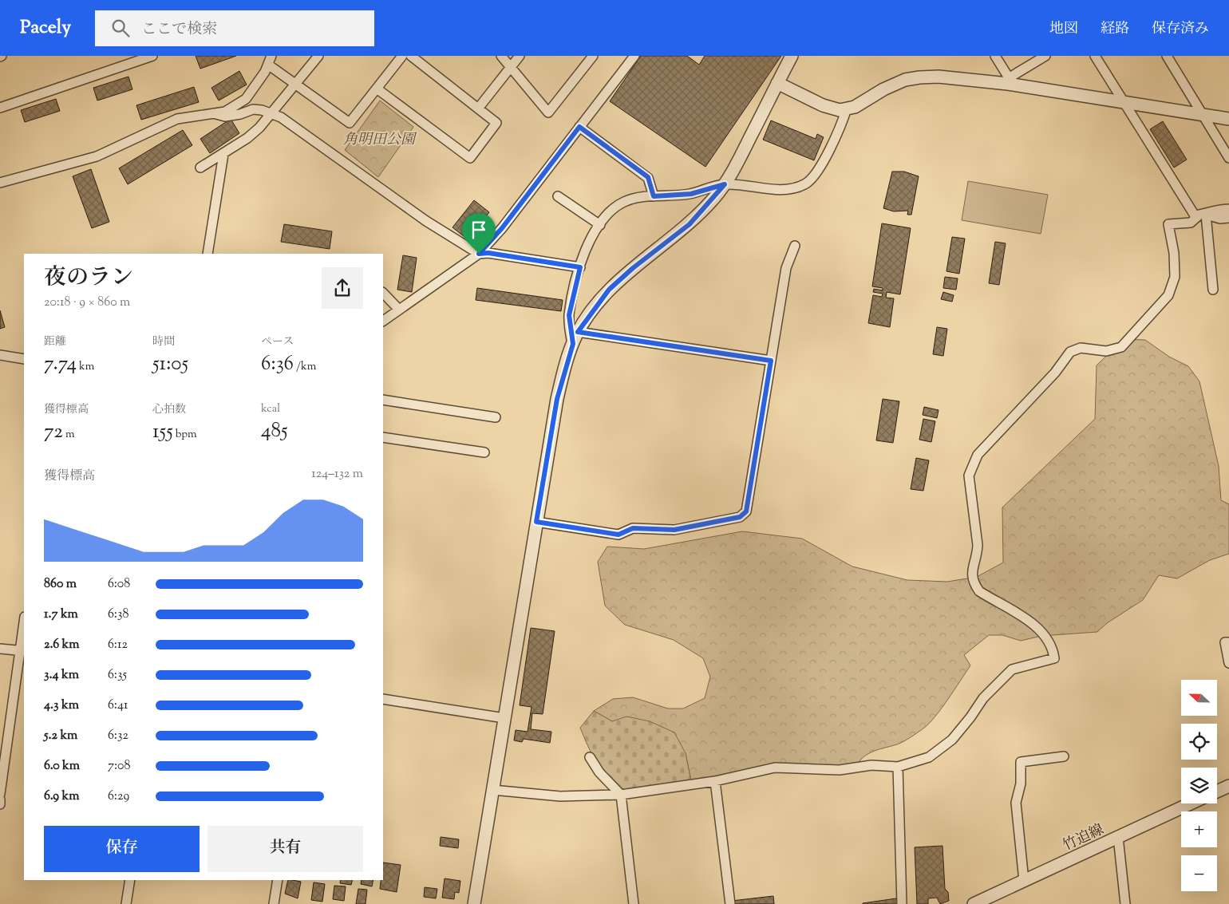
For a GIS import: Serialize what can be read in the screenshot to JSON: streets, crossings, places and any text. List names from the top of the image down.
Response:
{
  "streets": {
    "street": ["竹迫線"]
  },
  "parks": ["角明田公園"],
  "north": "left",
  "page": {
    "header": "Pacely",
    "search": "ここで検索",
    "nav": ["地図", "経路", "保存済み"],
    "heading": ["夜のラン", "20:18 · 9 × 860 m"],
    "stats": [
      ["距離", "7.74 km"],
      ["時間", "51:05"],
      ["ペース", "6:36 /km"],
      ["獲得標高", "72 m"],
      ["心拍数", "155 bpm"],
      ["kcal", "485"]
    ],
    "chart": ["獲得標高", "124–132 m"],
    "list": [
      {
        "name": "860 m",
        "note": "6:08"
      },
      {
        "name": "1.7 km",
        "note": "6:38"
      },
      {
        "name": "2.6 km",
        "note": "6:12"
      },
      {
        "name": "3.4 km",
        "note": "6:35"
      },
      {
        "name": "4.3 km",
        "note": "6:41"
      },
      {
        "name": "5.2 km",
        "note": "6:32"
      },
      {
        "name": "6.0 km",
        "note": "7:08"
      },
      {
        "name": "6.9 km",
        "note": "6:29"
      }
    ],
    "map_buttons": ["+", "−"],
    "buttons": ["保存", "共有"]
  }
}
